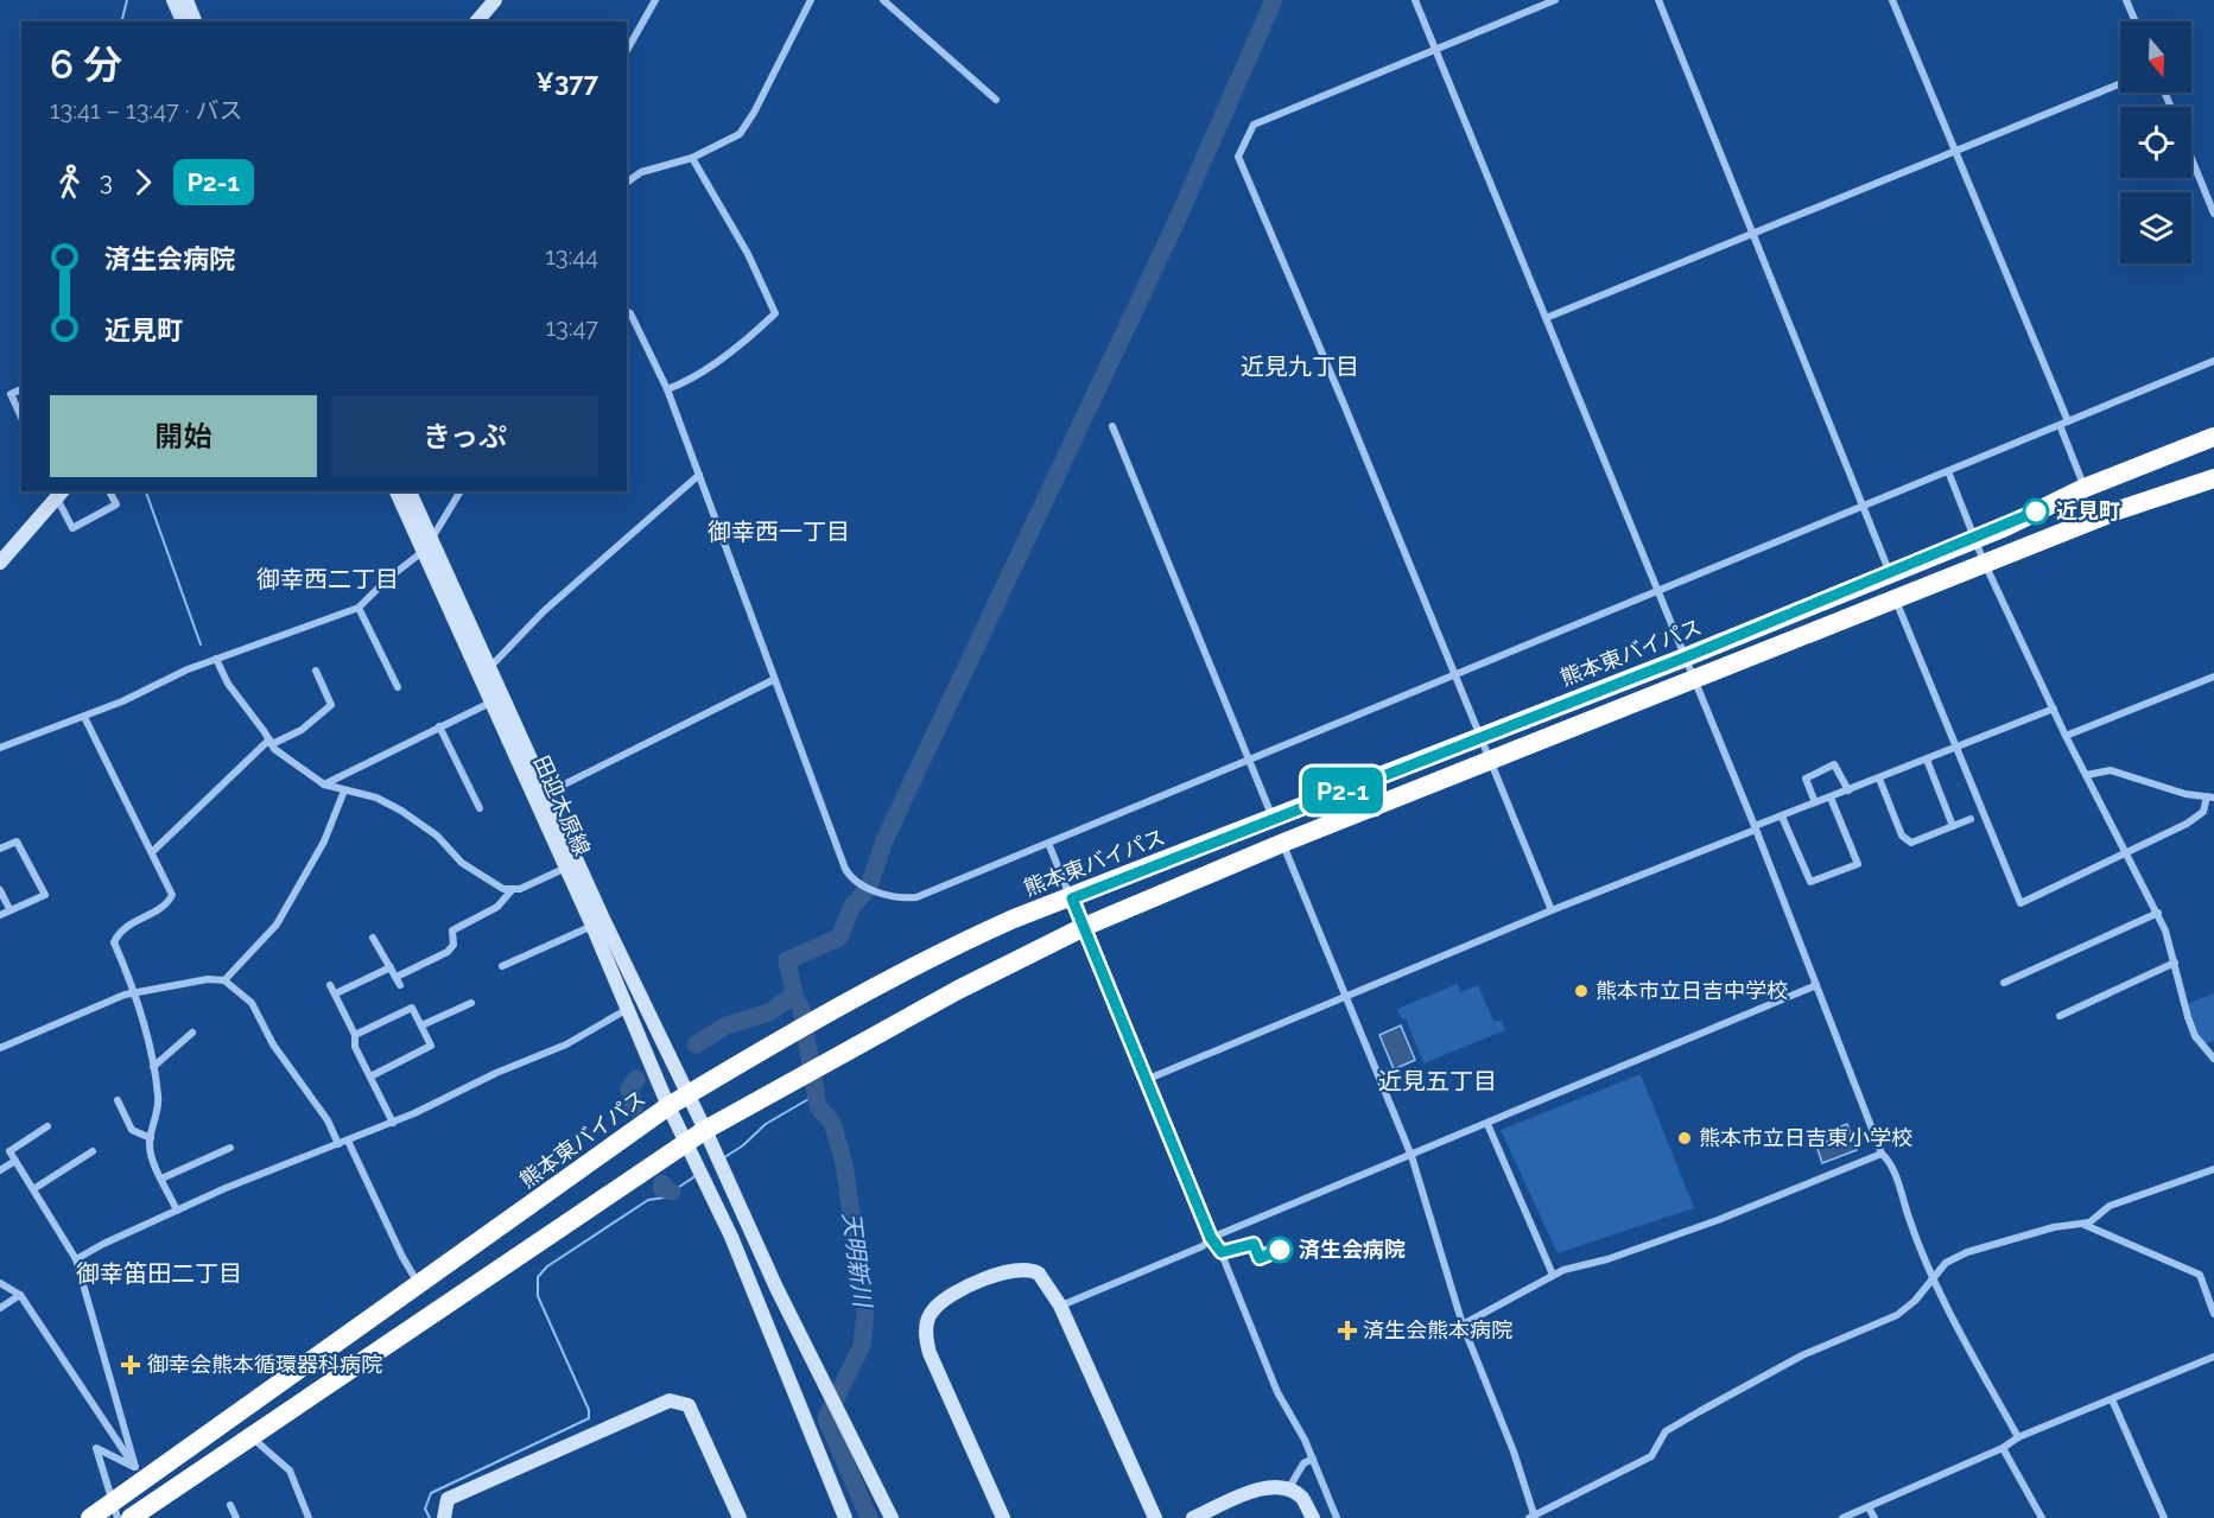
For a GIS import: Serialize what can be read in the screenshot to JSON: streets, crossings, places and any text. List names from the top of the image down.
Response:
{
  "streets": {
    "highway": ["熊本東バイパス"],
    "street": ["田迎木原線"]
  },
  "crossings": [
    ["熊本東バイパス", "田迎木原線"]
  ],
  "districts": [
    "近見九丁目",
    "御幸西一丁目",
    "御幸西二丁目",
    "近見五丁目",
    "御幸笛田二丁目"
  ],
  "water": ["天明新川"],
  "places": {
    "other": [
      "近見町",
      "熊本市立日吉中学校",
      "熊本市立日吉東小学校",
      "済生会病院"
    ],
    "health": ["済生会熊本病院", "御幸会熊本循環器科病院"]
  },
  "lines": ["bus line P2-1"],
  "north": "bottom",
  "page": {
    "on_map": "P2-1",
    "heading": ["6 分", "13:41 – 13:47 · バス", "¥377"],
    "legs": ["3", "P2-1"],
    "list": [
      {
        "name": "済生会病院",
        "value": "13:44"
      },
      {
        "name": "近見町",
        "value": "13:47"
      }
    ],
    "buttons": ["開始", "きっぷ"]
  }
}
